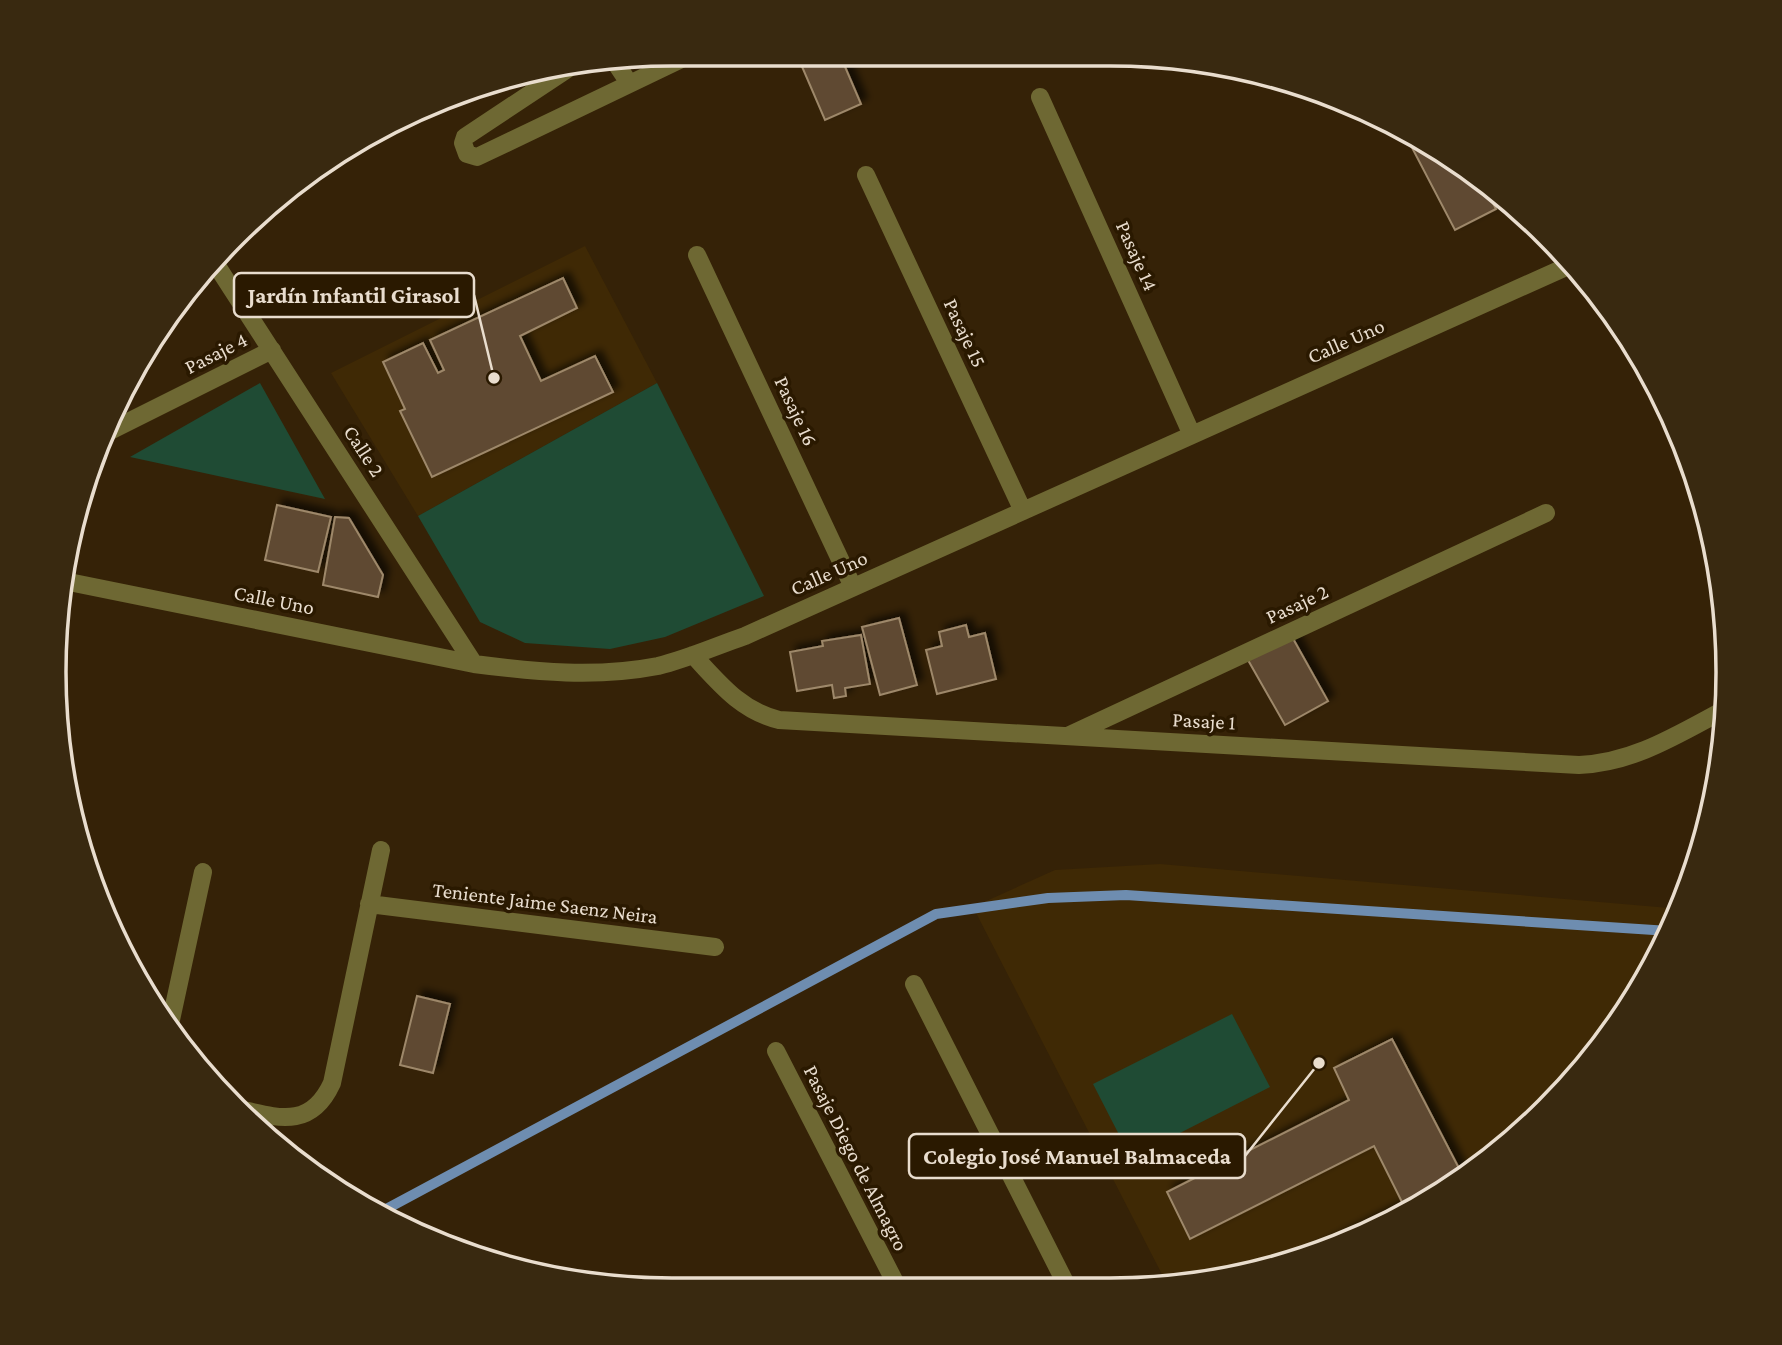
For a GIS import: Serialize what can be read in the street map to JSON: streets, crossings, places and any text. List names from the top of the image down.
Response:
{
  "streets": {
    "street": [
      "Pasaje 14",
      "Pasaje 15",
      "Calle Uno",
      "Pasaje 4",
      "Pasaje 16",
      "Calle 2",
      "Pasaje 2",
      "Pasaje 1",
      "Teniente Jaime Saenz Neira",
      "Pasaje Diego de Almagro"
    ]
  },
  "crossings": [
    ["Pasaje 14", "Calle Uno"],
    ["Pasaje 15", "Calle Uno"],
    ["Calle Uno", "Pasaje 16"],
    ["Calle Uno", "Calle 2"],
    ["Calle Uno", "Pasaje 1"],
    ["Pasaje 4", "Calle 2"],
    ["Pasaje 2", "Pasaje 1"]
  ],
  "places": ["Jardín Infantil Girasol", "Colegio José Manuel Balmaceda"]
}
